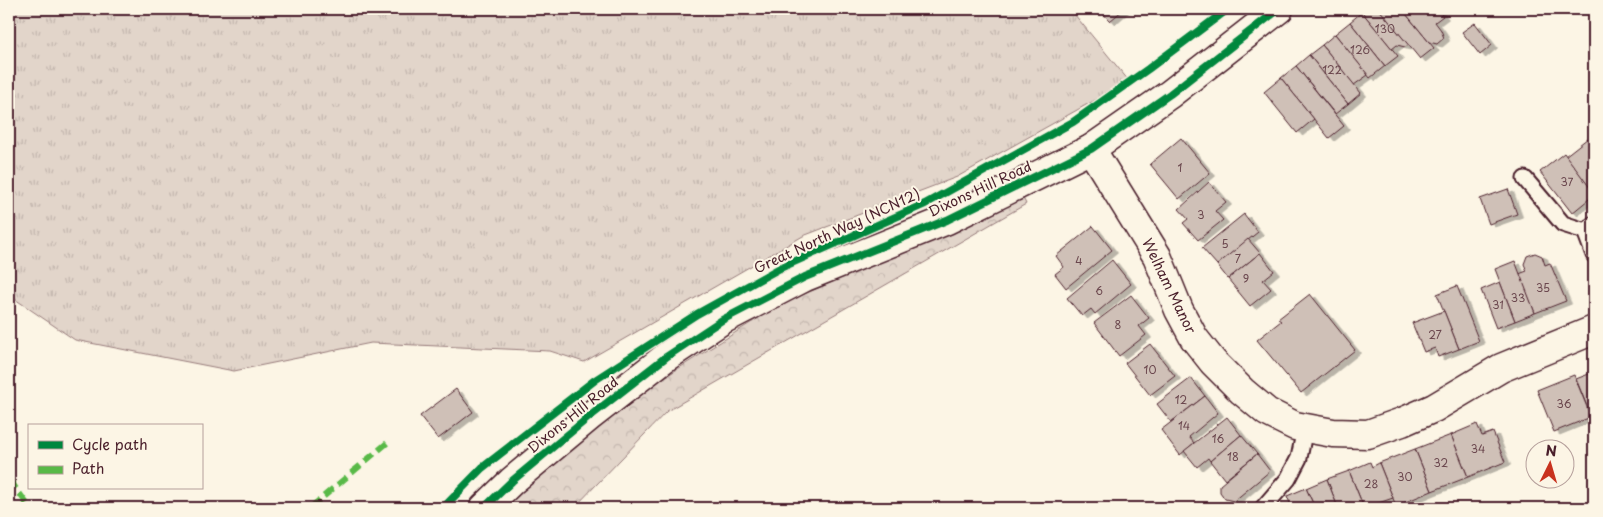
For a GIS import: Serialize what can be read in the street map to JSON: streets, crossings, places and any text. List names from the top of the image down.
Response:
{
  "streets": {
    "street": ["Dixons Hill Road", "Welham Manor"],
    "cycle path": ["Great North Way (NCN12)"]
  },
  "crossings": [
    ["Dixons Hill Road", "Welham Manor"]
  ],
  "house_numbers": [
    "130",
    "126",
    "122",
    "1",
    "37",
    "3",
    "5",
    "7",
    "4",
    "9",
    "35",
    "6",
    "33",
    "31",
    "8",
    "27",
    "10",
    "12",
    "36",
    "14",
    "16",
    "34",
    "18",
    "32",
    "30",
    "28"
  ],
  "legend": ["Cycle path", "Path"],
  "north": "top"
}
